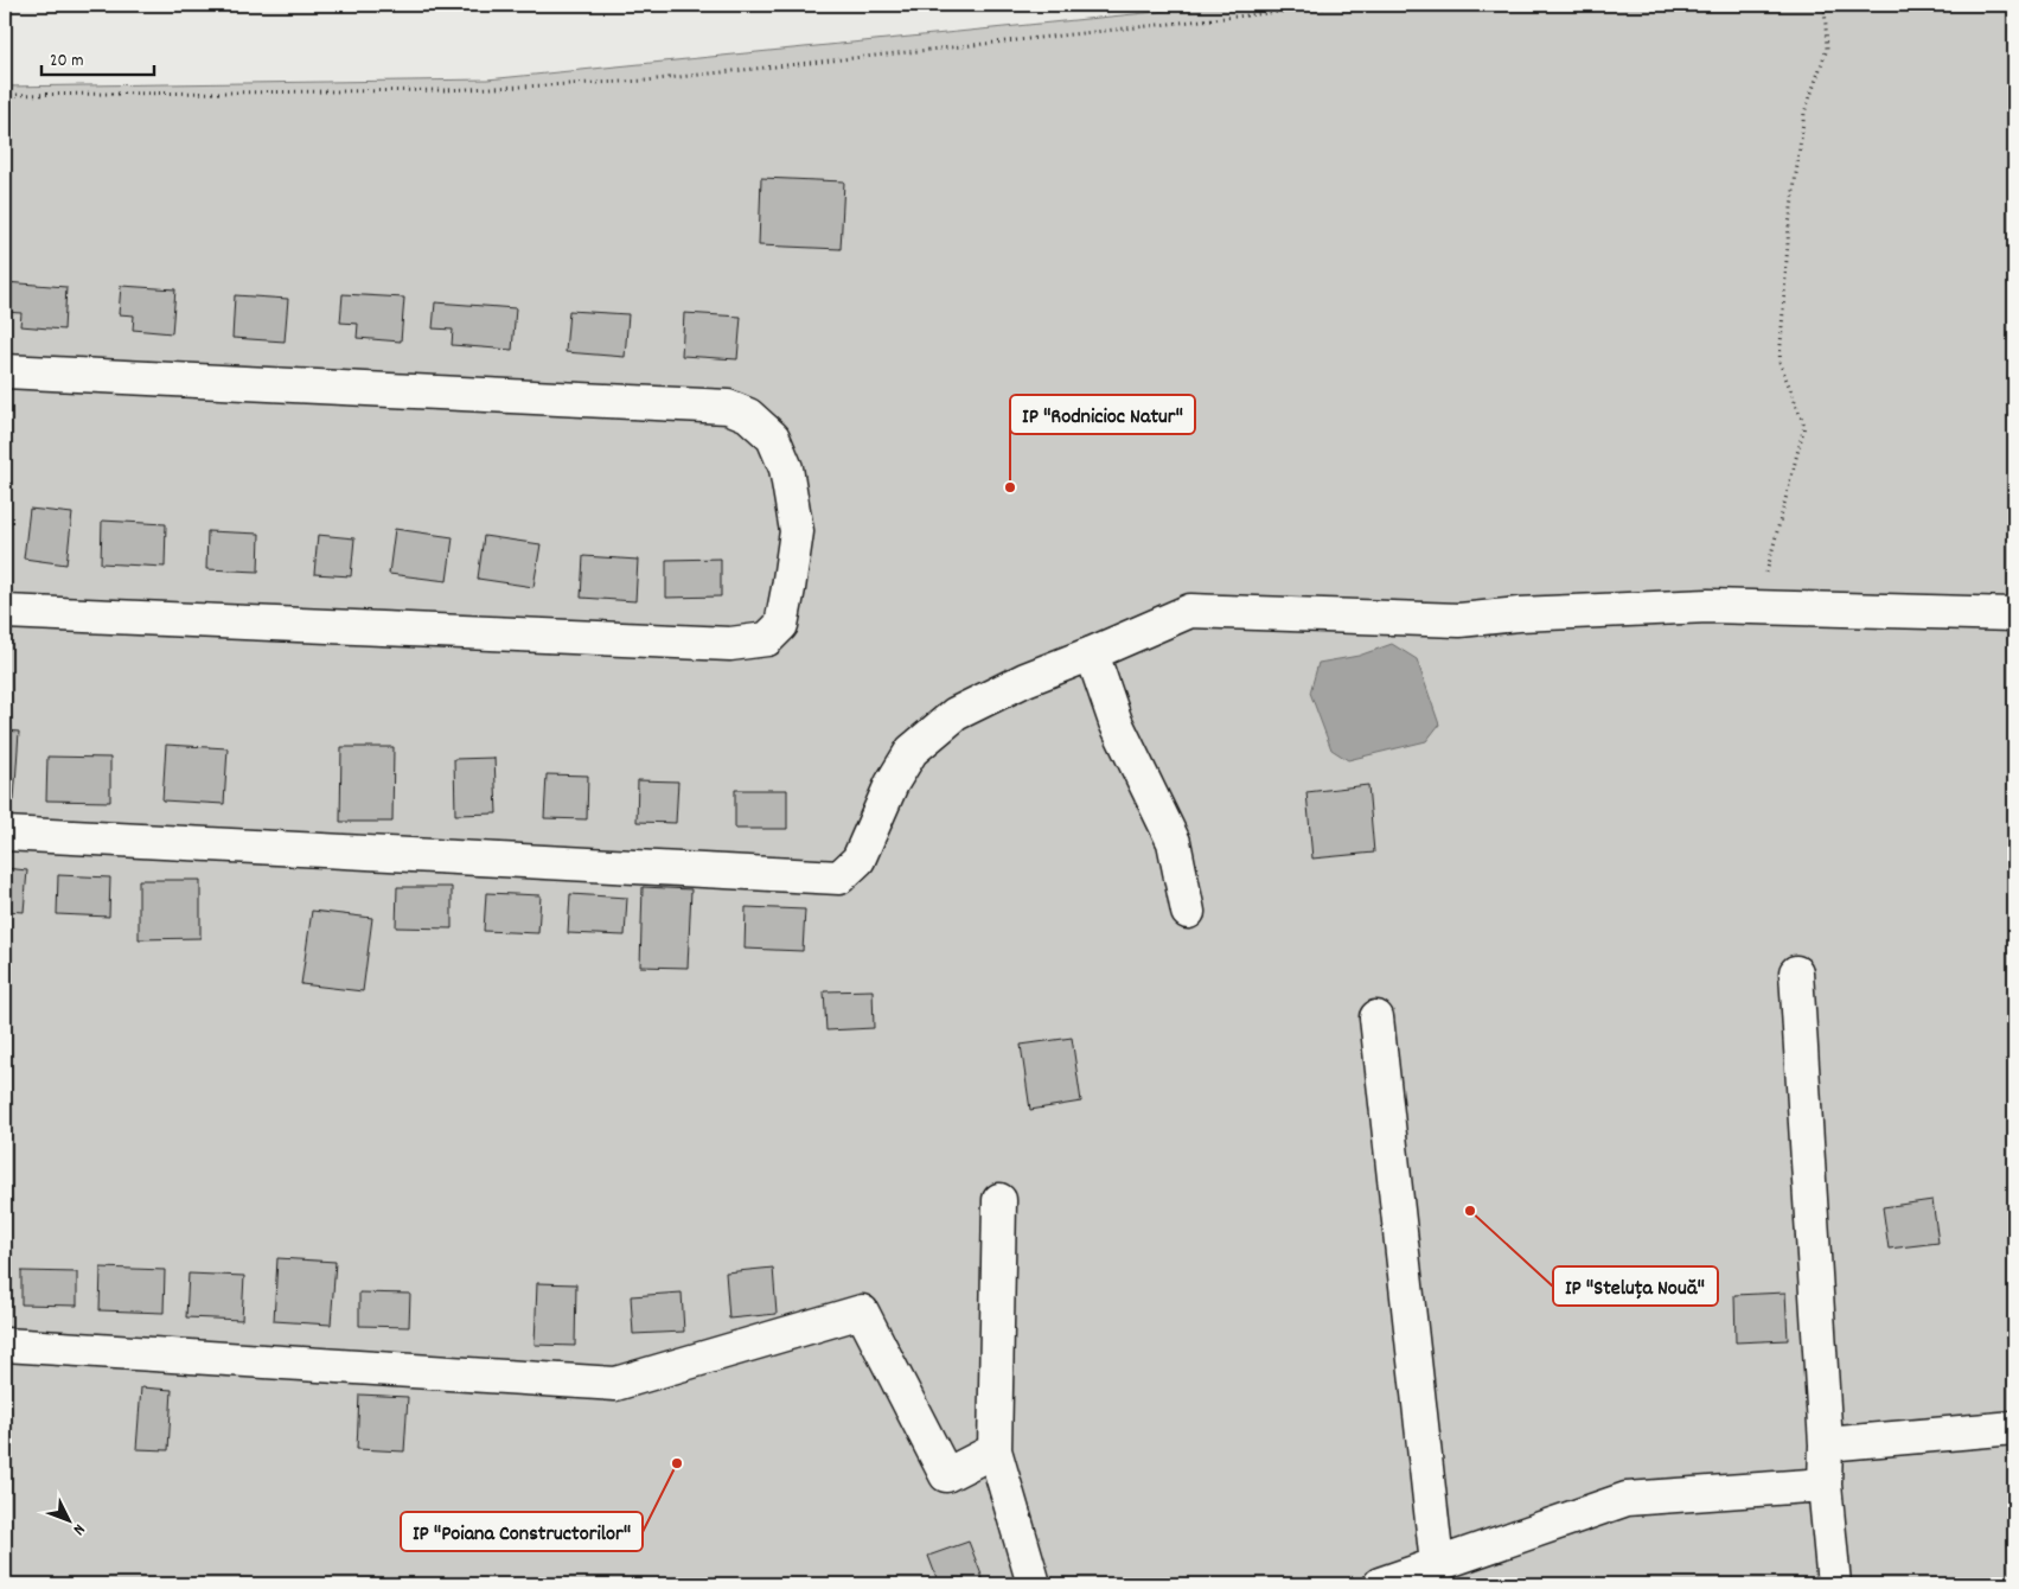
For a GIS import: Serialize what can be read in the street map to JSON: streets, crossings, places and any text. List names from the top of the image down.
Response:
{
  "places": ["IP \"Rodnicioc Natur\"", "IP \"Steluța Nouă\"", "IP \"Poiana Constructorilor\""],
  "scale_bar": "20 m",
  "north": "bottom right"
}
